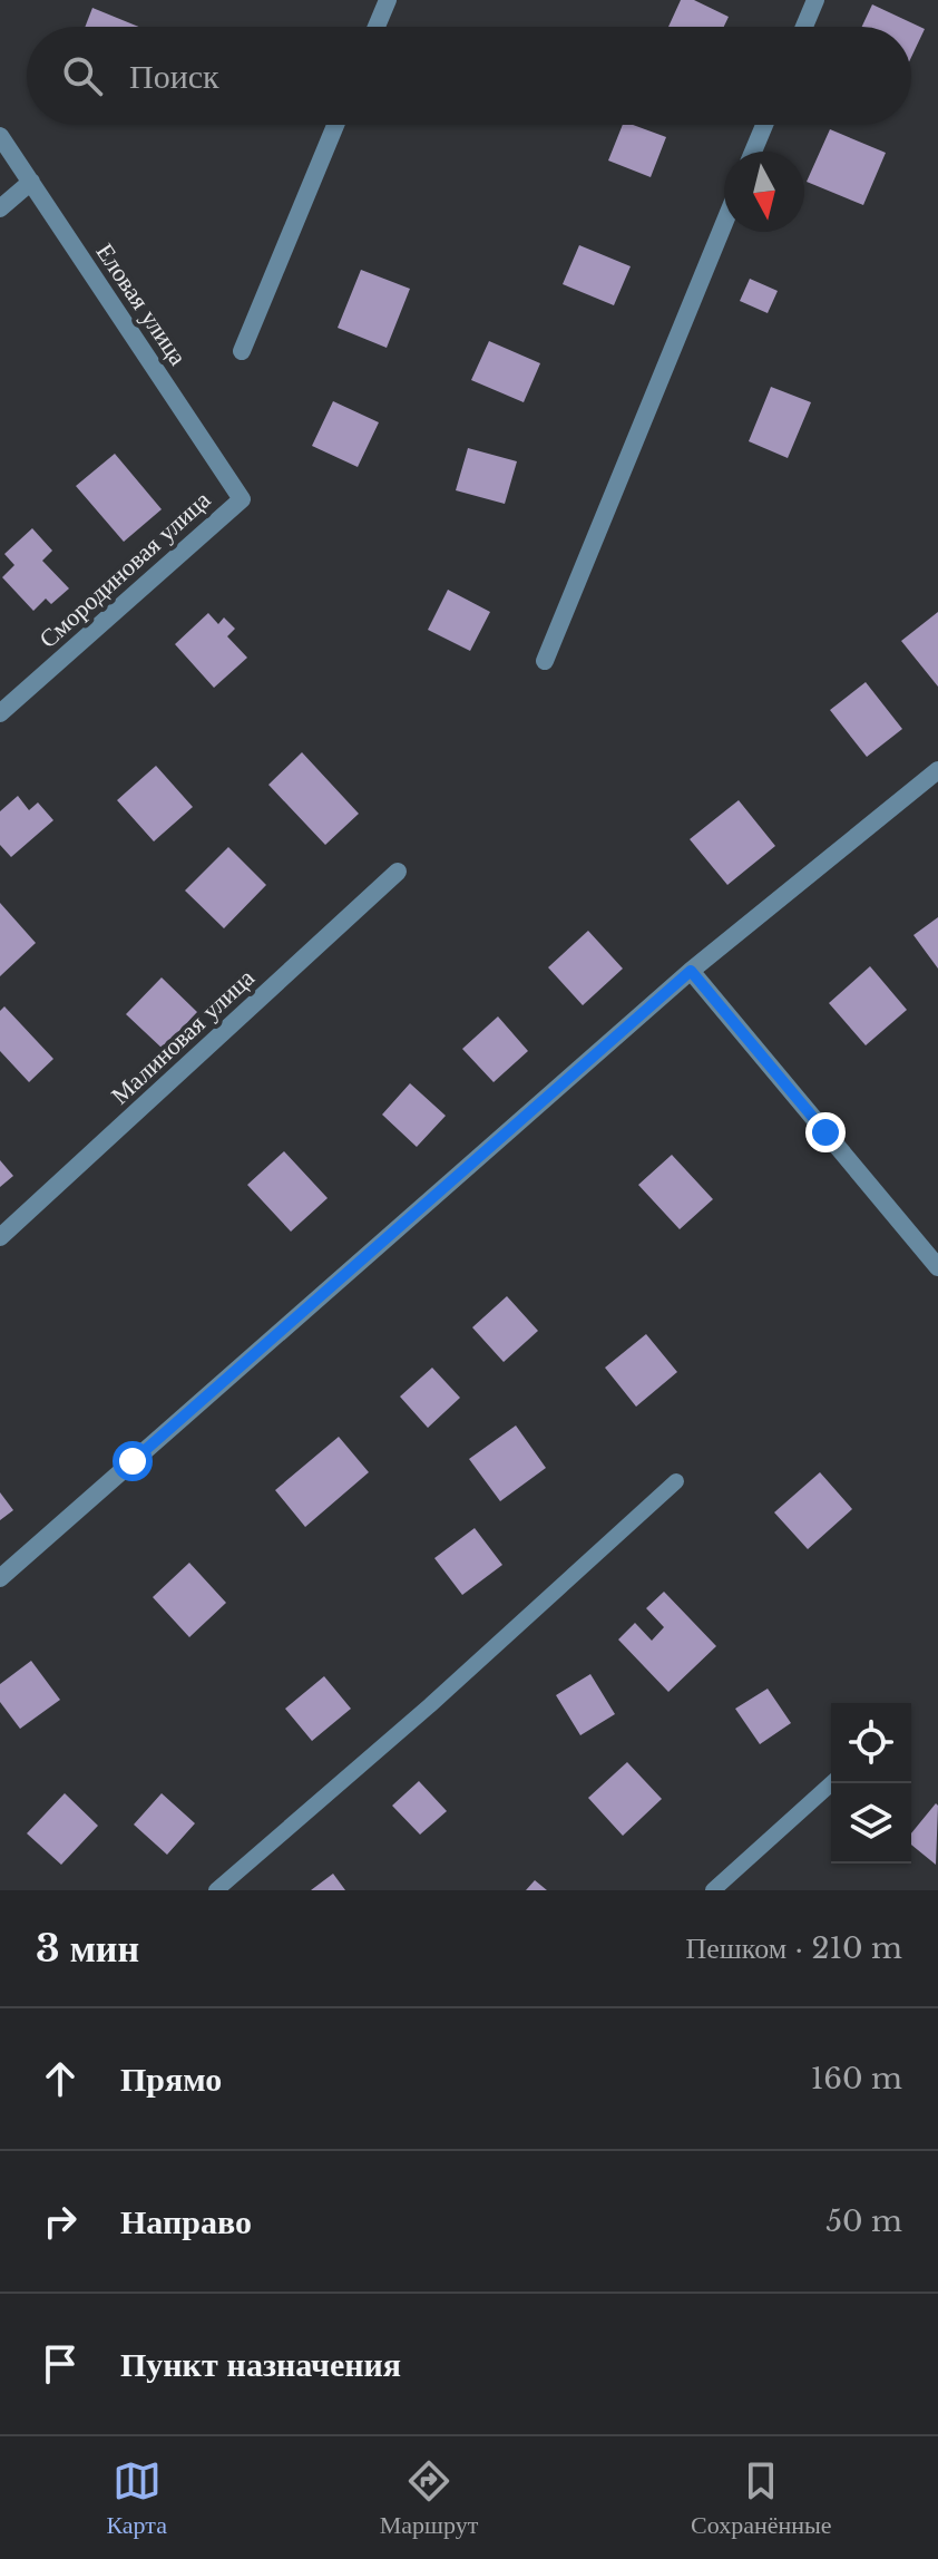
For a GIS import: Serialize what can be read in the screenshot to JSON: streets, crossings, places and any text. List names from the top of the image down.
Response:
{
  "streets": {
    "street": ["Еловая улица", "Смородиновая улица", "Малиновая улица"]
  },
  "crossings": [
    ["Еловая улица", "Смородиновая улица"]
  ],
  "north": "bottom",
  "page": {
    "search": "Поиск",
    "heading": ["3 мин", "Пешком · 210 m"],
    "list": [
      ["Прямо", "160 m"],
      ["Направо", "50 m"],
      "Пункт назначения"
    ],
    "nav": ["Карта", "Маршрут", "Сохранённые"]
  }
}
